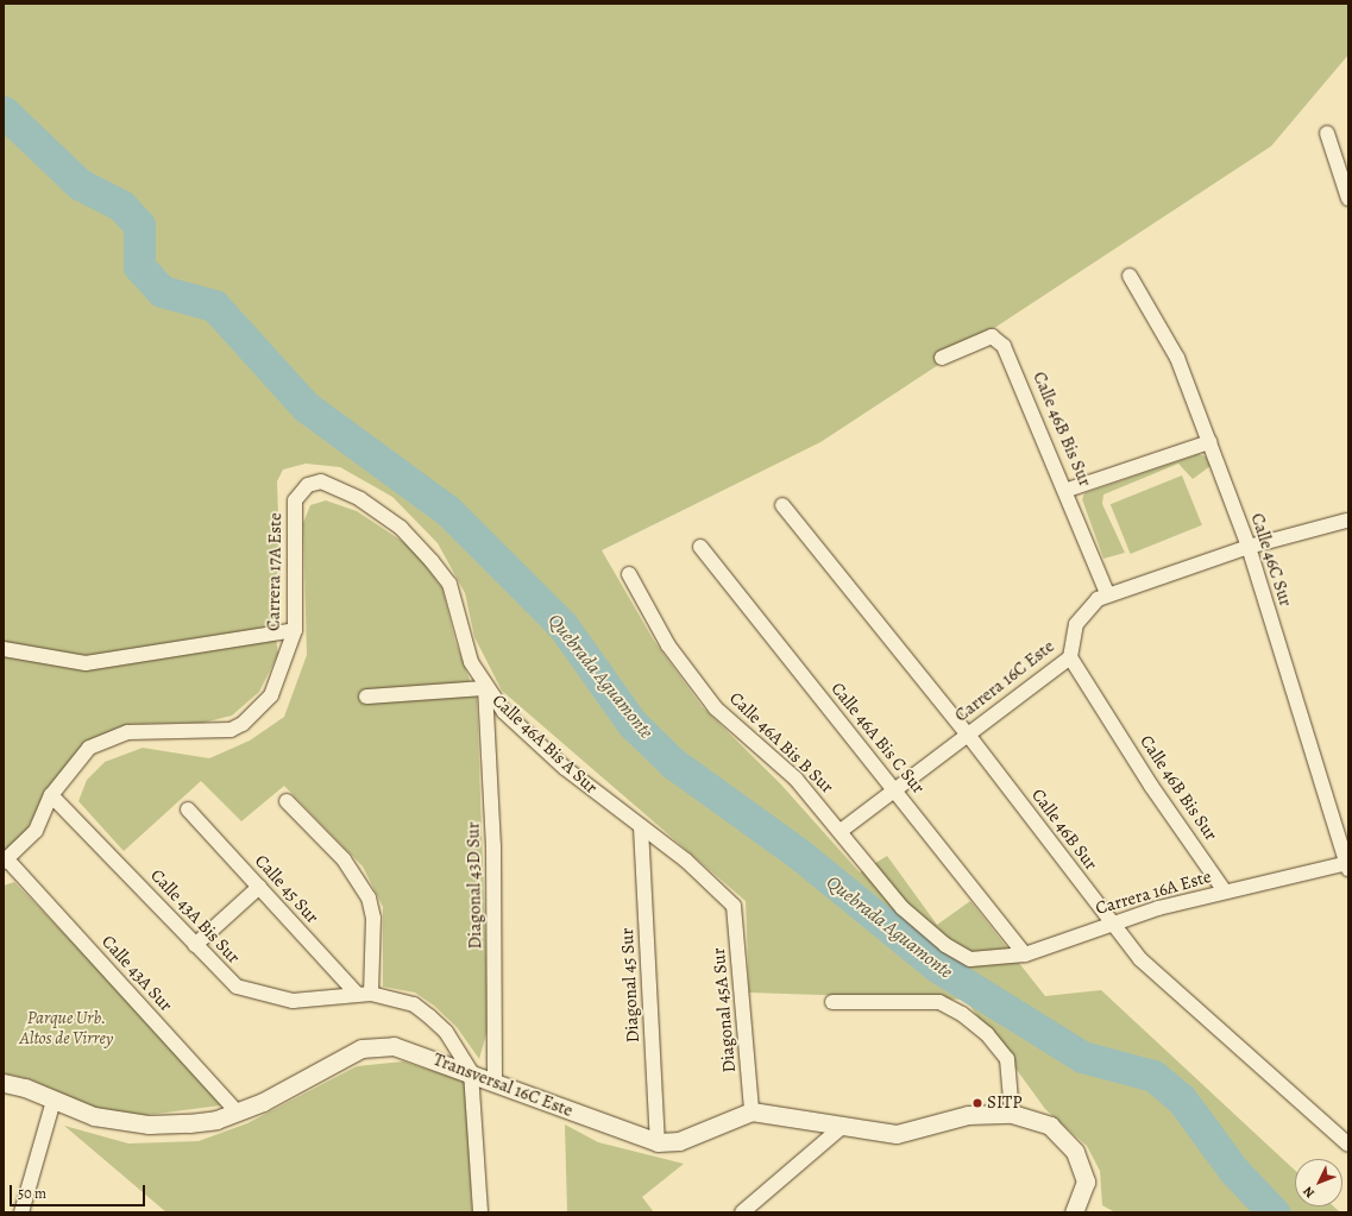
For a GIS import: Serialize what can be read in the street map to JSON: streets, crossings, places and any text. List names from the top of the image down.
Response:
{
  "streets": {
    "street": [
      "Calle 46B Bis Sur",
      "Calle 46C Sur",
      "Carrera 17A Este",
      "Carrera 16C Este",
      "Calle 46A Bis C Sur",
      "Calle 46A Bis B Sur",
      "Calle 46A Bis A Sur",
      "Calle 46B Sur",
      "Diagonal 43D Sur",
      "Calle 45 Sur",
      "Carrera 16A Este",
      "Calle 43A Bis Sur",
      "Calle 43A Sur",
      "Diagonal 45 Sur",
      "Diagonal 45A Sur",
      "Transversal 16C Este"
    ]
  },
  "crossings": [
    ["Calle 46B Bis Sur", "Carrera 16C Este"],
    ["Calle 46B Bis Sur", "Carrera 16A Este"],
    ["Calle 46C Sur", "Carrera 16C Este"],
    ["Calle 46C Sur", "Carrera 16A Este"],
    ["Carrera 17A Este", "Calle 46A Bis A Sur"],
    ["Carrera 17A Este", "Calle 43A Bis Sur"],
    ["Carrera 17A Este", "Calle 43A Sur"],
    ["Carrera 16C Este", "Calle 46A Bis C Sur"],
    ["Carrera 16C Este", "Calle 46A Bis B Sur"],
    ["Carrera 16C Este", "Calle 46B Sur"],
    ["Calle 46A Bis C Sur", "Carrera 16A Este"],
    ["Calle 46A Bis B Sur", "Carrera 16A Este"],
    ["Calle 46A Bis A Sur", "Diagonal 43D Sur"],
    ["Calle 46A Bis A Sur", "Diagonal 45 Sur"],
    ["Calle 46A Bis A Sur", "Diagonal 45A Sur"],
    ["Calle 46B Sur", "Carrera 16A Este"],
    ["Diagonal 43D Sur", "Transversal 16C Este"],
    ["Calle 45 Sur", "Calle 43A Bis Sur"],
    ["Calle 43A Sur", "Transversal 16C Este"],
    ["Diagonal 45 Sur", "Transversal 16C Este"],
    ["Diagonal 45A Sur", "Transversal 16C Este"]
  ],
  "water": ["Quebrada Aguamonte"],
  "parks": ["Parque Urb. Altos de Virrey"],
  "places": ["SITP"],
  "scale_bar": "50 m",
  "north": "bottom left"
}
